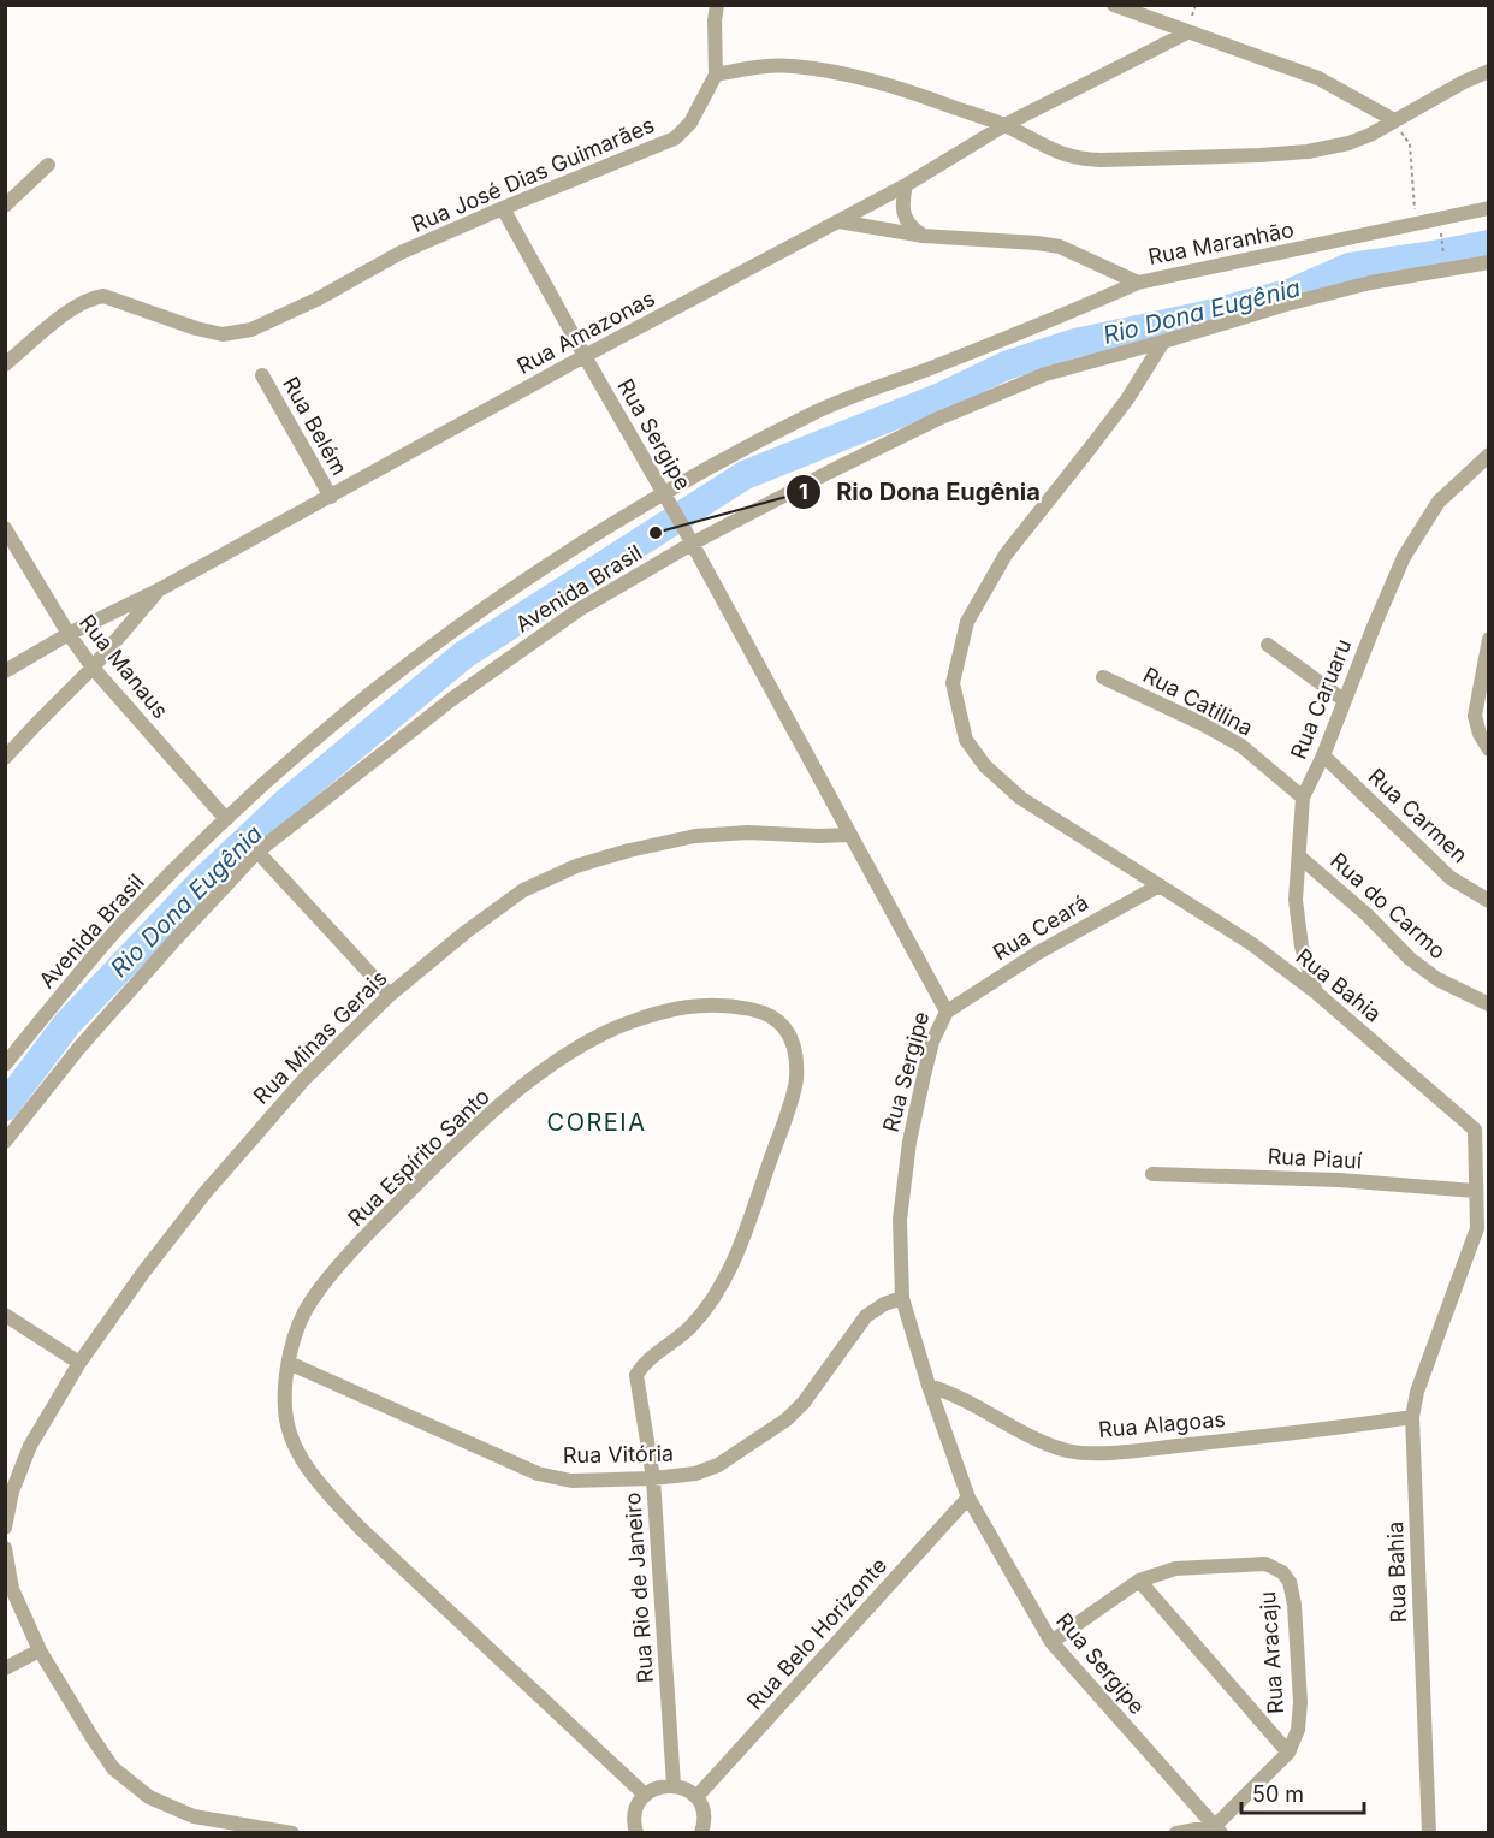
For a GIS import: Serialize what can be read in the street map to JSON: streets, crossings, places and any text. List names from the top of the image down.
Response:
{
  "streets": {
    "street": [
      "Rua José Dias Guimarães",
      "Rua Maranhão",
      "Rua Amazonas",
      "Rua Belém",
      "Rua Sergipe",
      "Avenida Brasil",
      "Rua Manaus",
      "Rua Caruaru",
      "Rua Catilina",
      "Rua Carmen",
      "Rua do Carmo",
      "Rua Ceará",
      "Rua Bahia",
      "Rua Minas Gerais",
      "Rua Espírito Santo",
      "Rua Piauí",
      "Rua Alagoas",
      "Rua Vitória",
      "Rua Rio de Janeiro",
      "Rua Belo Horizonte",
      "Rua Aracaju"
    ]
  },
  "crossings": [
    ["Rua José Dias Guimarães", "Rua Sergipe"],
    ["Rua Maranhão", "Rua Amazonas"],
    ["Rua Maranhão", "Avenida Brasil"],
    ["Rua Amazonas", "Rua Belém"],
    ["Rua Amazonas", "Rua Sergipe"],
    ["Rua Amazonas", "Rua Manaus"],
    ["Rua Sergipe", "Avenida Brasil"],
    ["Rua Sergipe", "Rua Ceará"],
    ["Rua Sergipe", "Rua Minas Gerais"],
    ["Rua Sergipe", "Rua Alagoas"],
    ["Rua Sergipe", "Rua Vitória"],
    ["Rua Sergipe", "Rua Belo Horizonte"],
    ["Rua Sergipe", "Rua Aracaju"],
    ["Avenida Brasil", "Rua Manaus"],
    ["Avenida Brasil", "Rua Bahia"],
    ["Rua Caruaru", "Rua Catilina"],
    ["Rua Caruaru", "Rua Carmen"],
    ["Rua Caruaru", "Rua do Carmo"],
    ["Rua Caruaru", "Rua Bahia"],
    ["Rua Ceará", "Rua Bahia"],
    ["Rua Bahia", "Rua Piauí"],
    ["Rua Bahia", "Rua Alagoas"],
    ["Rua Espírito Santo", "Rua Vitória"],
    ["Rua Espírito Santo", "Rua Rio de Janeiro"],
    ["Rua Vitória", "Rua Rio de Janeiro"]
  ],
  "districts": ["COREIA"],
  "water": ["Rio Dona Eugênia"],
  "places": ["Rio Dona Eugênia"],
  "scale_bar": "50 m"
}
